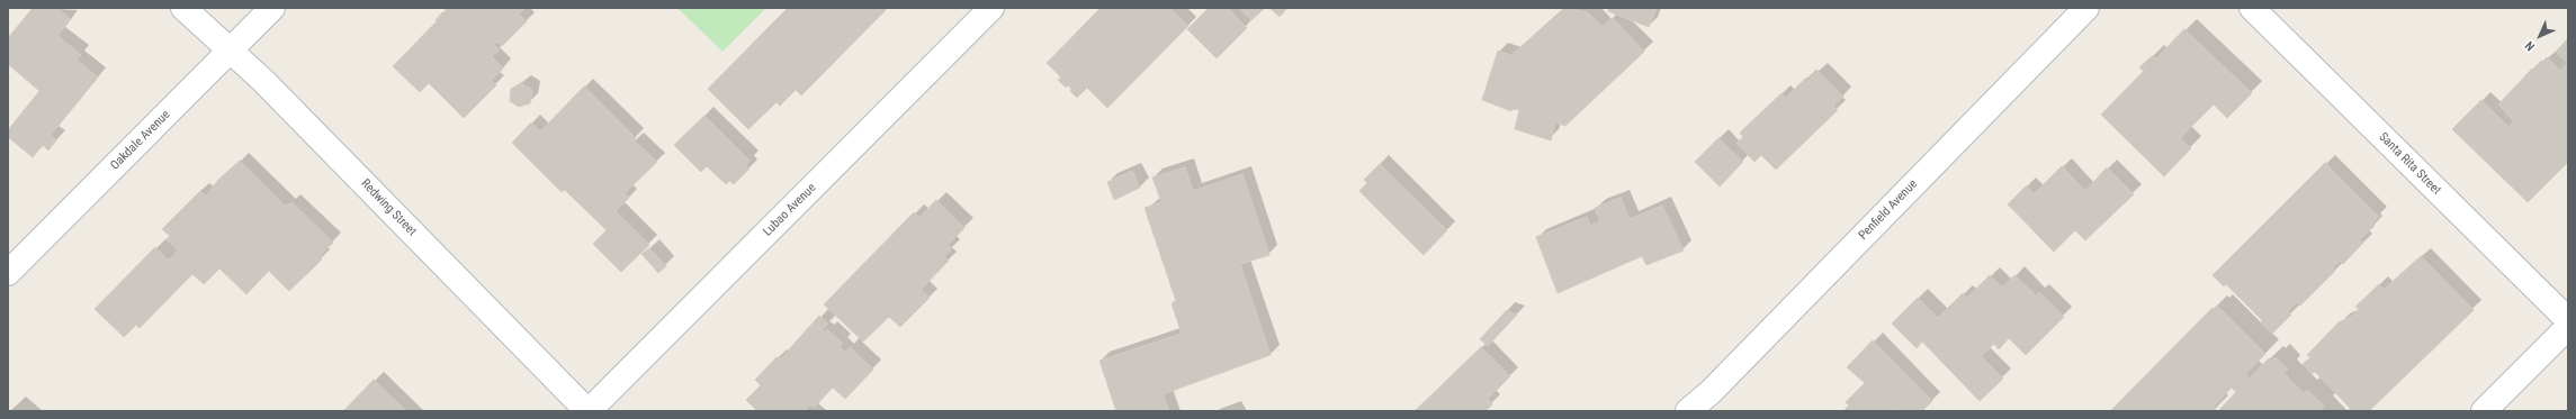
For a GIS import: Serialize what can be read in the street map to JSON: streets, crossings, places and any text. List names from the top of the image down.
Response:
{
  "streets": {
    "street": [
      "Oakdale Avenue",
      "Santa Rita Street",
      "Redwing Street",
      "Lubao Avenue",
      "Penfield Avenue"
    ]
  },
  "crossings": [
    ["Oakdale Avenue", "Redwing Street"],
    ["Redwing Street", "Lubao Avenue"]
  ],
  "north": "bottom left"
}
